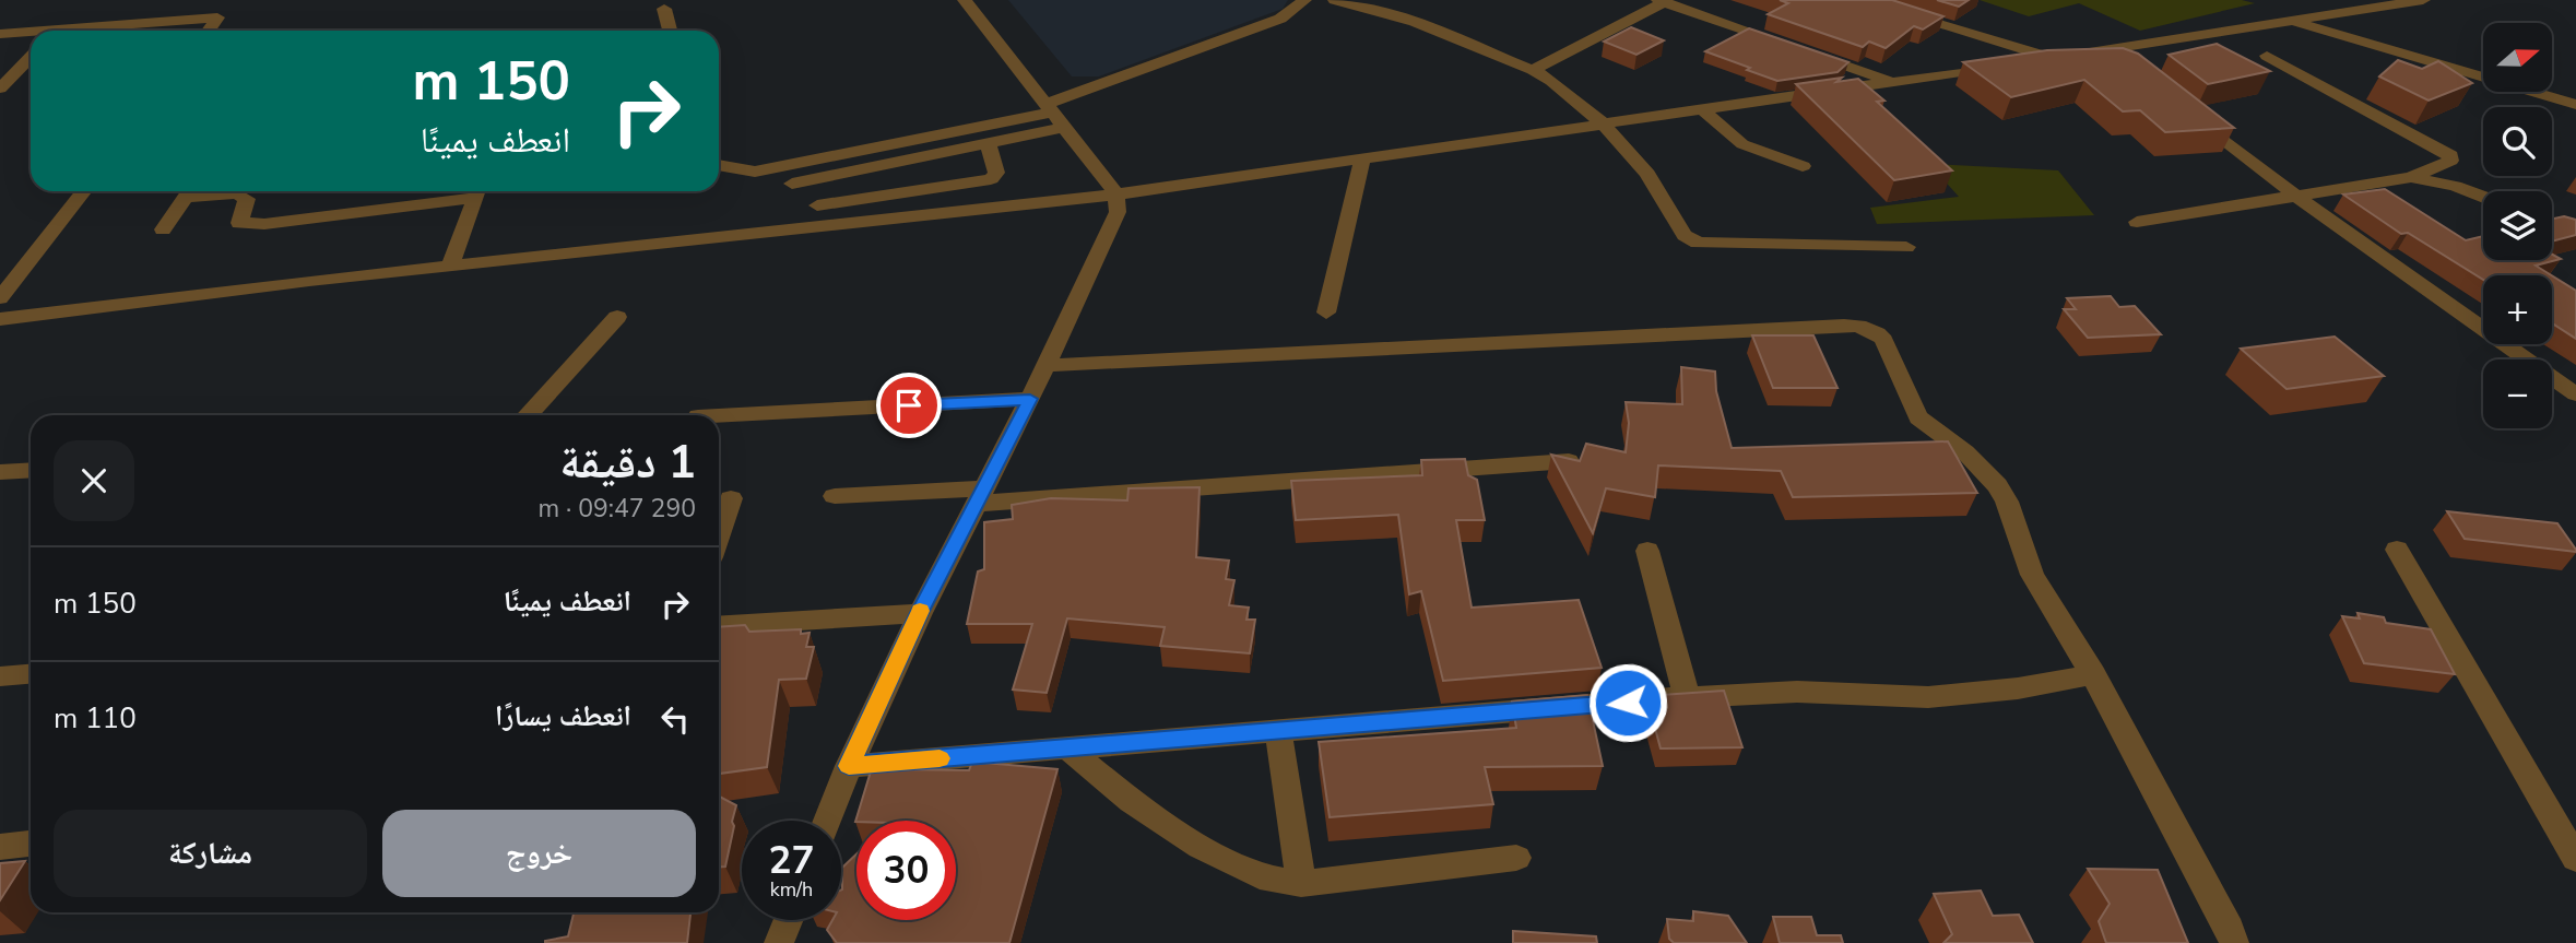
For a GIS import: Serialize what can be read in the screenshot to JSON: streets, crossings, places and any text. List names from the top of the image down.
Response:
{
  "north": "right",
  "page": {
    "map_buttons": ["+", "−"],
    "turn": ["150 m", "انعطف يمينًا"],
    "heading": ["1 دقيقة", "290 m · 09:47"],
    "list": [
      {
        "name": "انعطف يمينًا",
        "value": "150 m"
      },
      {
        "name": "انعطف يسارًا",
        "value": "110 m"
      }
    ],
    "buttons": ["خروج", "مشاركة"],
    "speed": "27 km/h",
    "limit": "30"
  }
}
